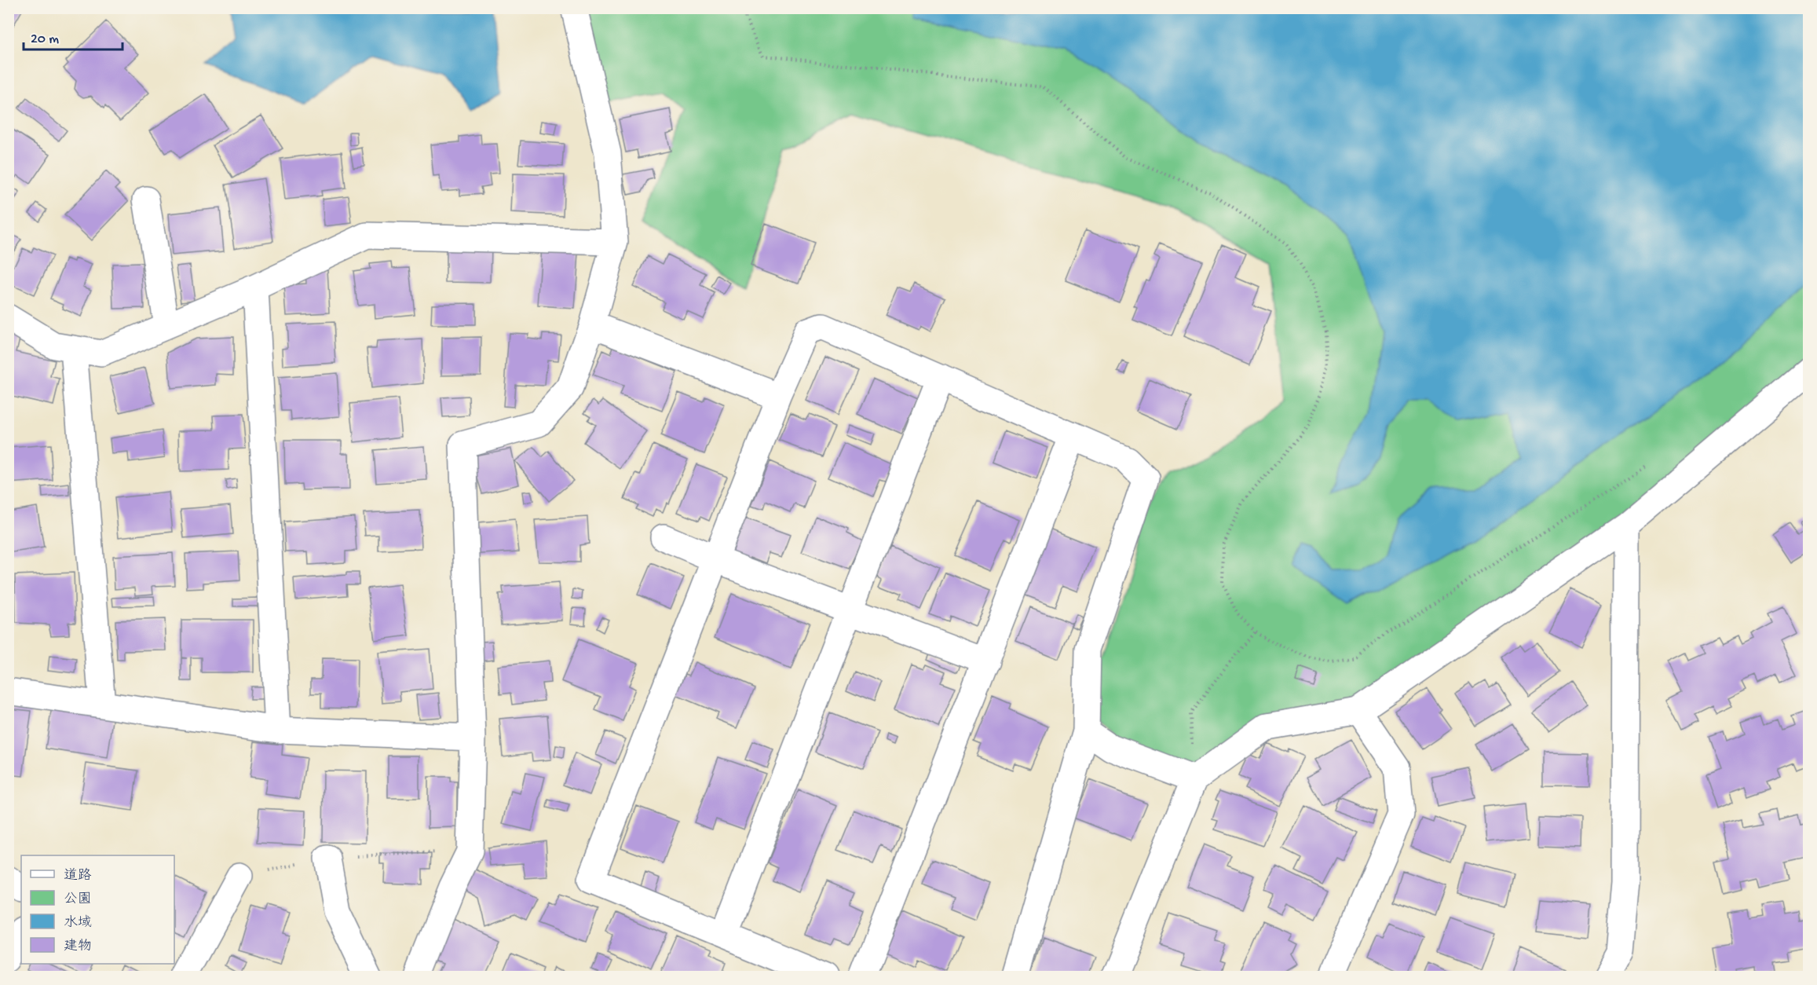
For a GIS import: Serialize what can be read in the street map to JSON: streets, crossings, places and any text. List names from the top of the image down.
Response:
{
  "legend": [
    "道路",
    "公園",
    "水域",
    "建物"
  ],
  "scale_bar": "20 m"
}
